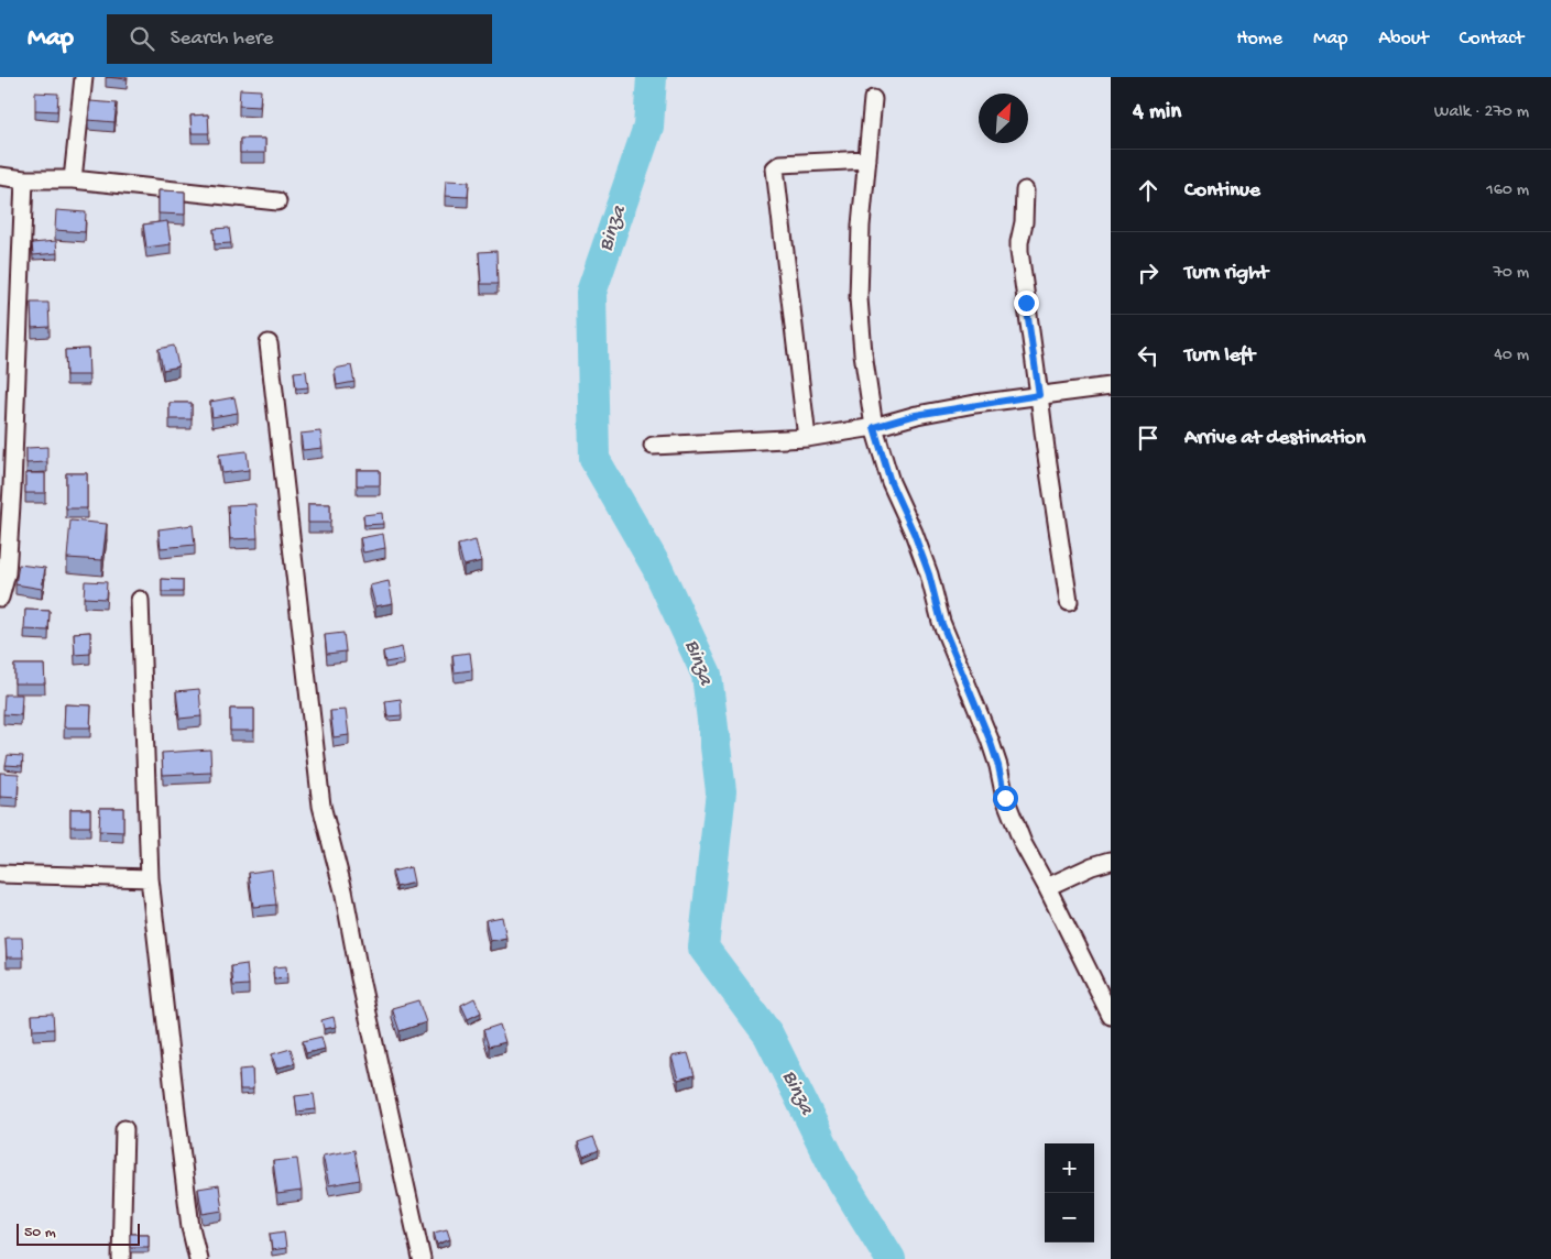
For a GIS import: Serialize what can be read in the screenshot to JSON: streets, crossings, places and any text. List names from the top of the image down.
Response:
{
  "water": ["Binza"],
  "scale_bar": "50 m",
  "north": "top right",
  "page": {
    "header": "Map",
    "search": "Search here",
    "nav": [
      "Home",
      "Map",
      "About",
      "Contact"
    ],
    "heading": ["4 min", "Walk · 270 m"],
    "list": [
      ["Continue", "160 m"],
      ["Turn right", "70 m"],
      ["Turn left", "40 m"],
      "Arrive at destination"
    ],
    "map_buttons": ["+", "−"],
    "scale": "50 m"
  }
}
